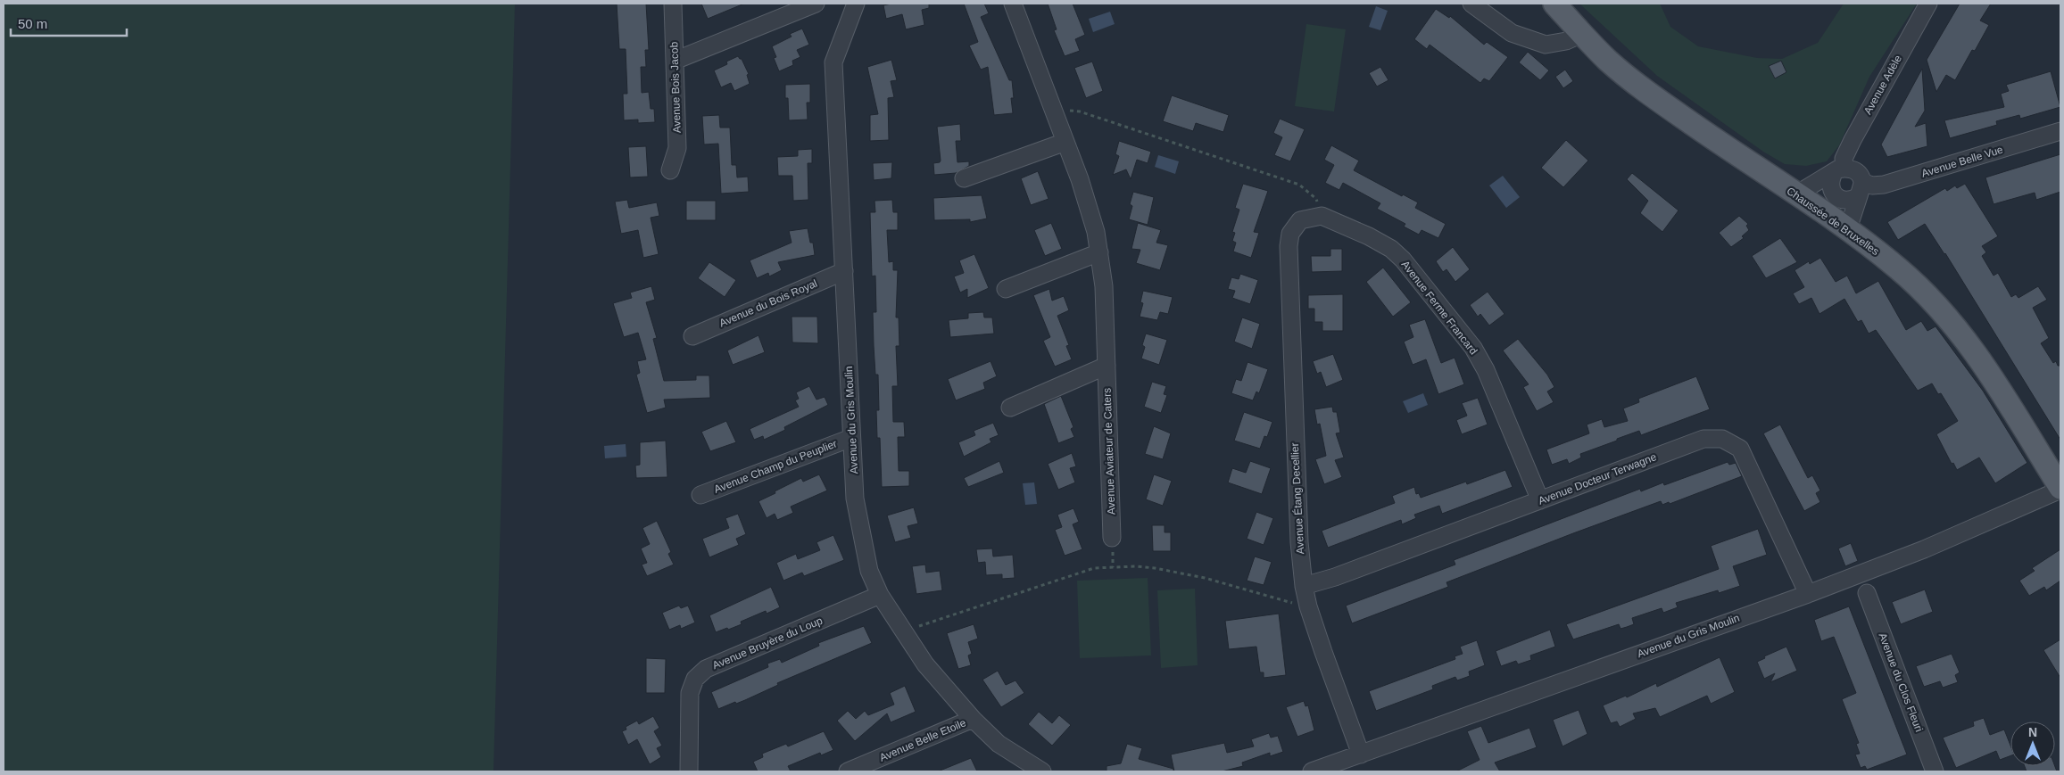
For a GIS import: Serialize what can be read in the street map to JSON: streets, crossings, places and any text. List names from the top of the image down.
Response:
{
  "streets": {
    "main road": ["Chaussée de Bruxelles"],
    "street": [
      "Avenue Adèle",
      "Avenue Bois Jacob",
      "Avenue Belle Vue",
      "Avenue du Bois Royal",
      "Avenue Ferme Francard",
      "Avenue du Gris Moulin",
      "Avenue Aviateur de Caters",
      "Avenue Champ du Peuplier",
      "Avenue Docteur Terwagne",
      "Avenue Étang Decellier",
      "Avenue Bruyère du Loup",
      "Avenue du Clos Fleuri",
      "Avenue Belle Etoile"
    ]
  },
  "crossings": [
    ["Avenue Adèle", "Avenue Belle Vue"],
    ["Chaussée de Bruxelles", "Avenue du Gris Moulin"],
    ["Avenue du Bois Royal", "Avenue du Gris Moulin"],
    ["Avenue Ferme Francard", "Avenue Docteur Terwagne"],
    ["Avenue Ferme Francard", "Avenue Étang Decellier"],
    ["Avenue du Gris Moulin", "Avenue Champ du Peuplier"],
    ["Avenue du Gris Moulin", "Avenue Docteur Terwagne"],
    ["Avenue du Gris Moulin", "Avenue Étang Decellier"],
    ["Avenue du Gris Moulin", "Avenue Bruyère du Loup"],
    ["Avenue du Gris Moulin", "Avenue Belle Etoile"],
    ["Avenue Docteur Terwagne", "Avenue Étang Decellier"]
  ],
  "scale_bar": "50 m",
  "north": "top"
}
